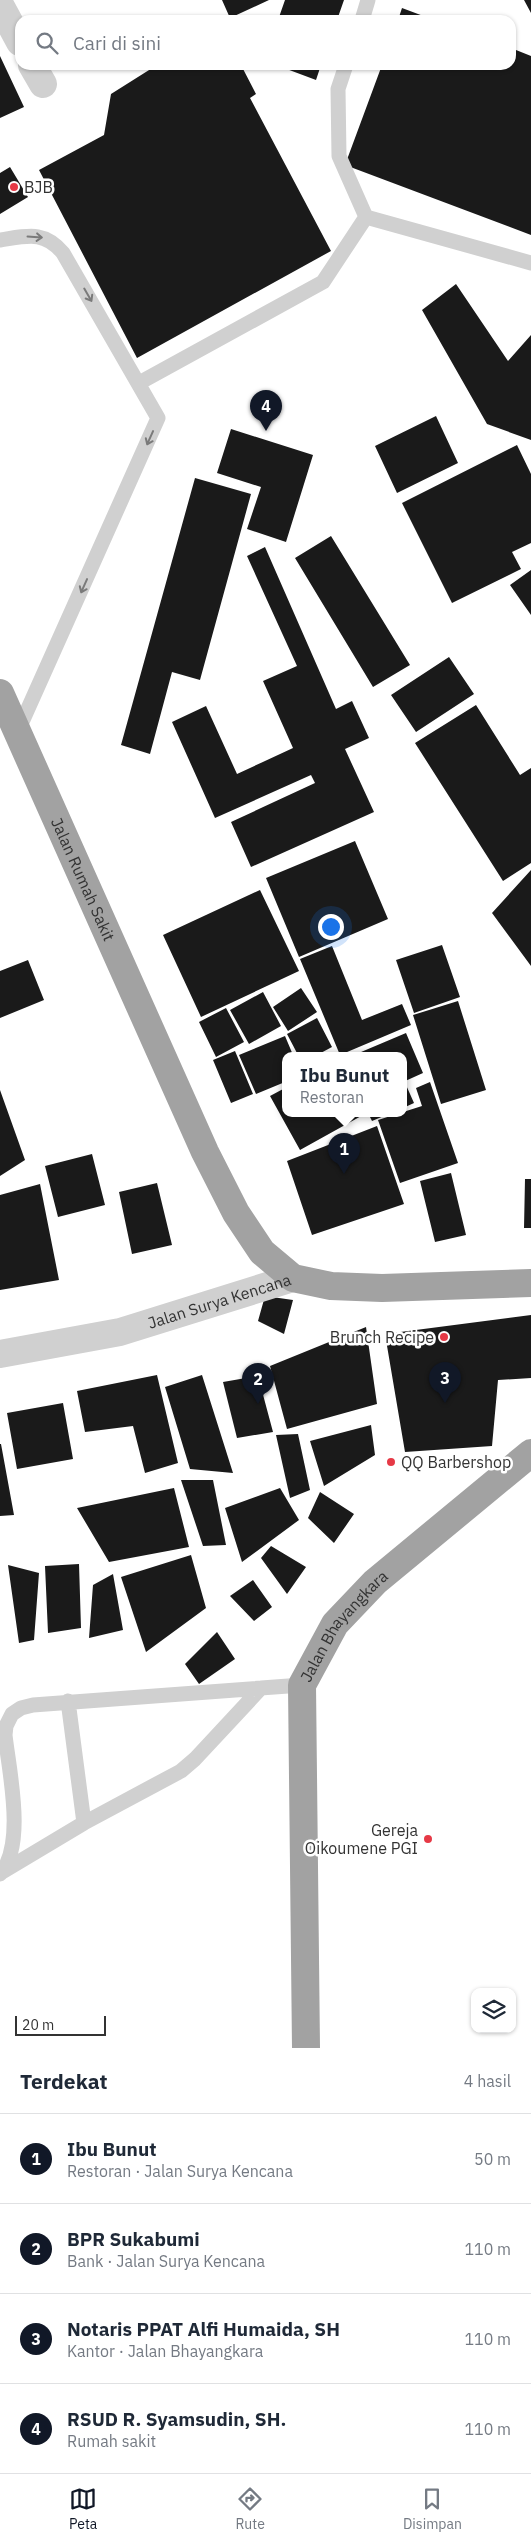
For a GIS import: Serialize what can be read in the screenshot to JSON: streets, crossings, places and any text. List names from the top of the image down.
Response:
{
  "streets": {
    "highway": ["Jalan Rumah Sakit", "Jalan Surya Kencana", "Jalan Bhayangkara"]
  },
  "crossings": [
    ["Jalan Rumah Sakit", "Jalan Surya Kencana"]
  ],
  "places": [
    "BJB",
    "Brunch Recipe",
    "QQ Barbershop",
    "Gereja Oikoumene PGI"
  ],
  "scale_bar": "20 m",
  "page": {
    "search": "Cari di sini",
    "pins": [
      "4",
      "1",
      "3",
      "2"
    ],
    "popup": ["Ibu Bunut", "Restoran"],
    "scale": "20 m",
    "heading": ["Terdekat", "4 hasil"],
    "list": [
      {
        "mark": "1",
        "name": "Ibu Bunut",
        "note": "Restoran · Jalan Surya Kencana",
        "value": "50 m"
      },
      {
        "mark": "2",
        "name": "BPR Sukabumi",
        "note": "Bank · Jalan Surya Kencana",
        "value": "110 m"
      },
      {
        "mark": "3",
        "name": "Notaris PPAT Alfi Humaida, SH",
        "note": "Kantor · Jalan Bhayangkara",
        "value": "110 m"
      },
      {
        "mark": "4",
        "name": "RSUD R. Syamsudin, SH.",
        "note": "Rumah sakit",
        "value": "110 m"
      }
    ],
    "nav": ["Peta", "Rute", "Disimpan"]
  }
}
